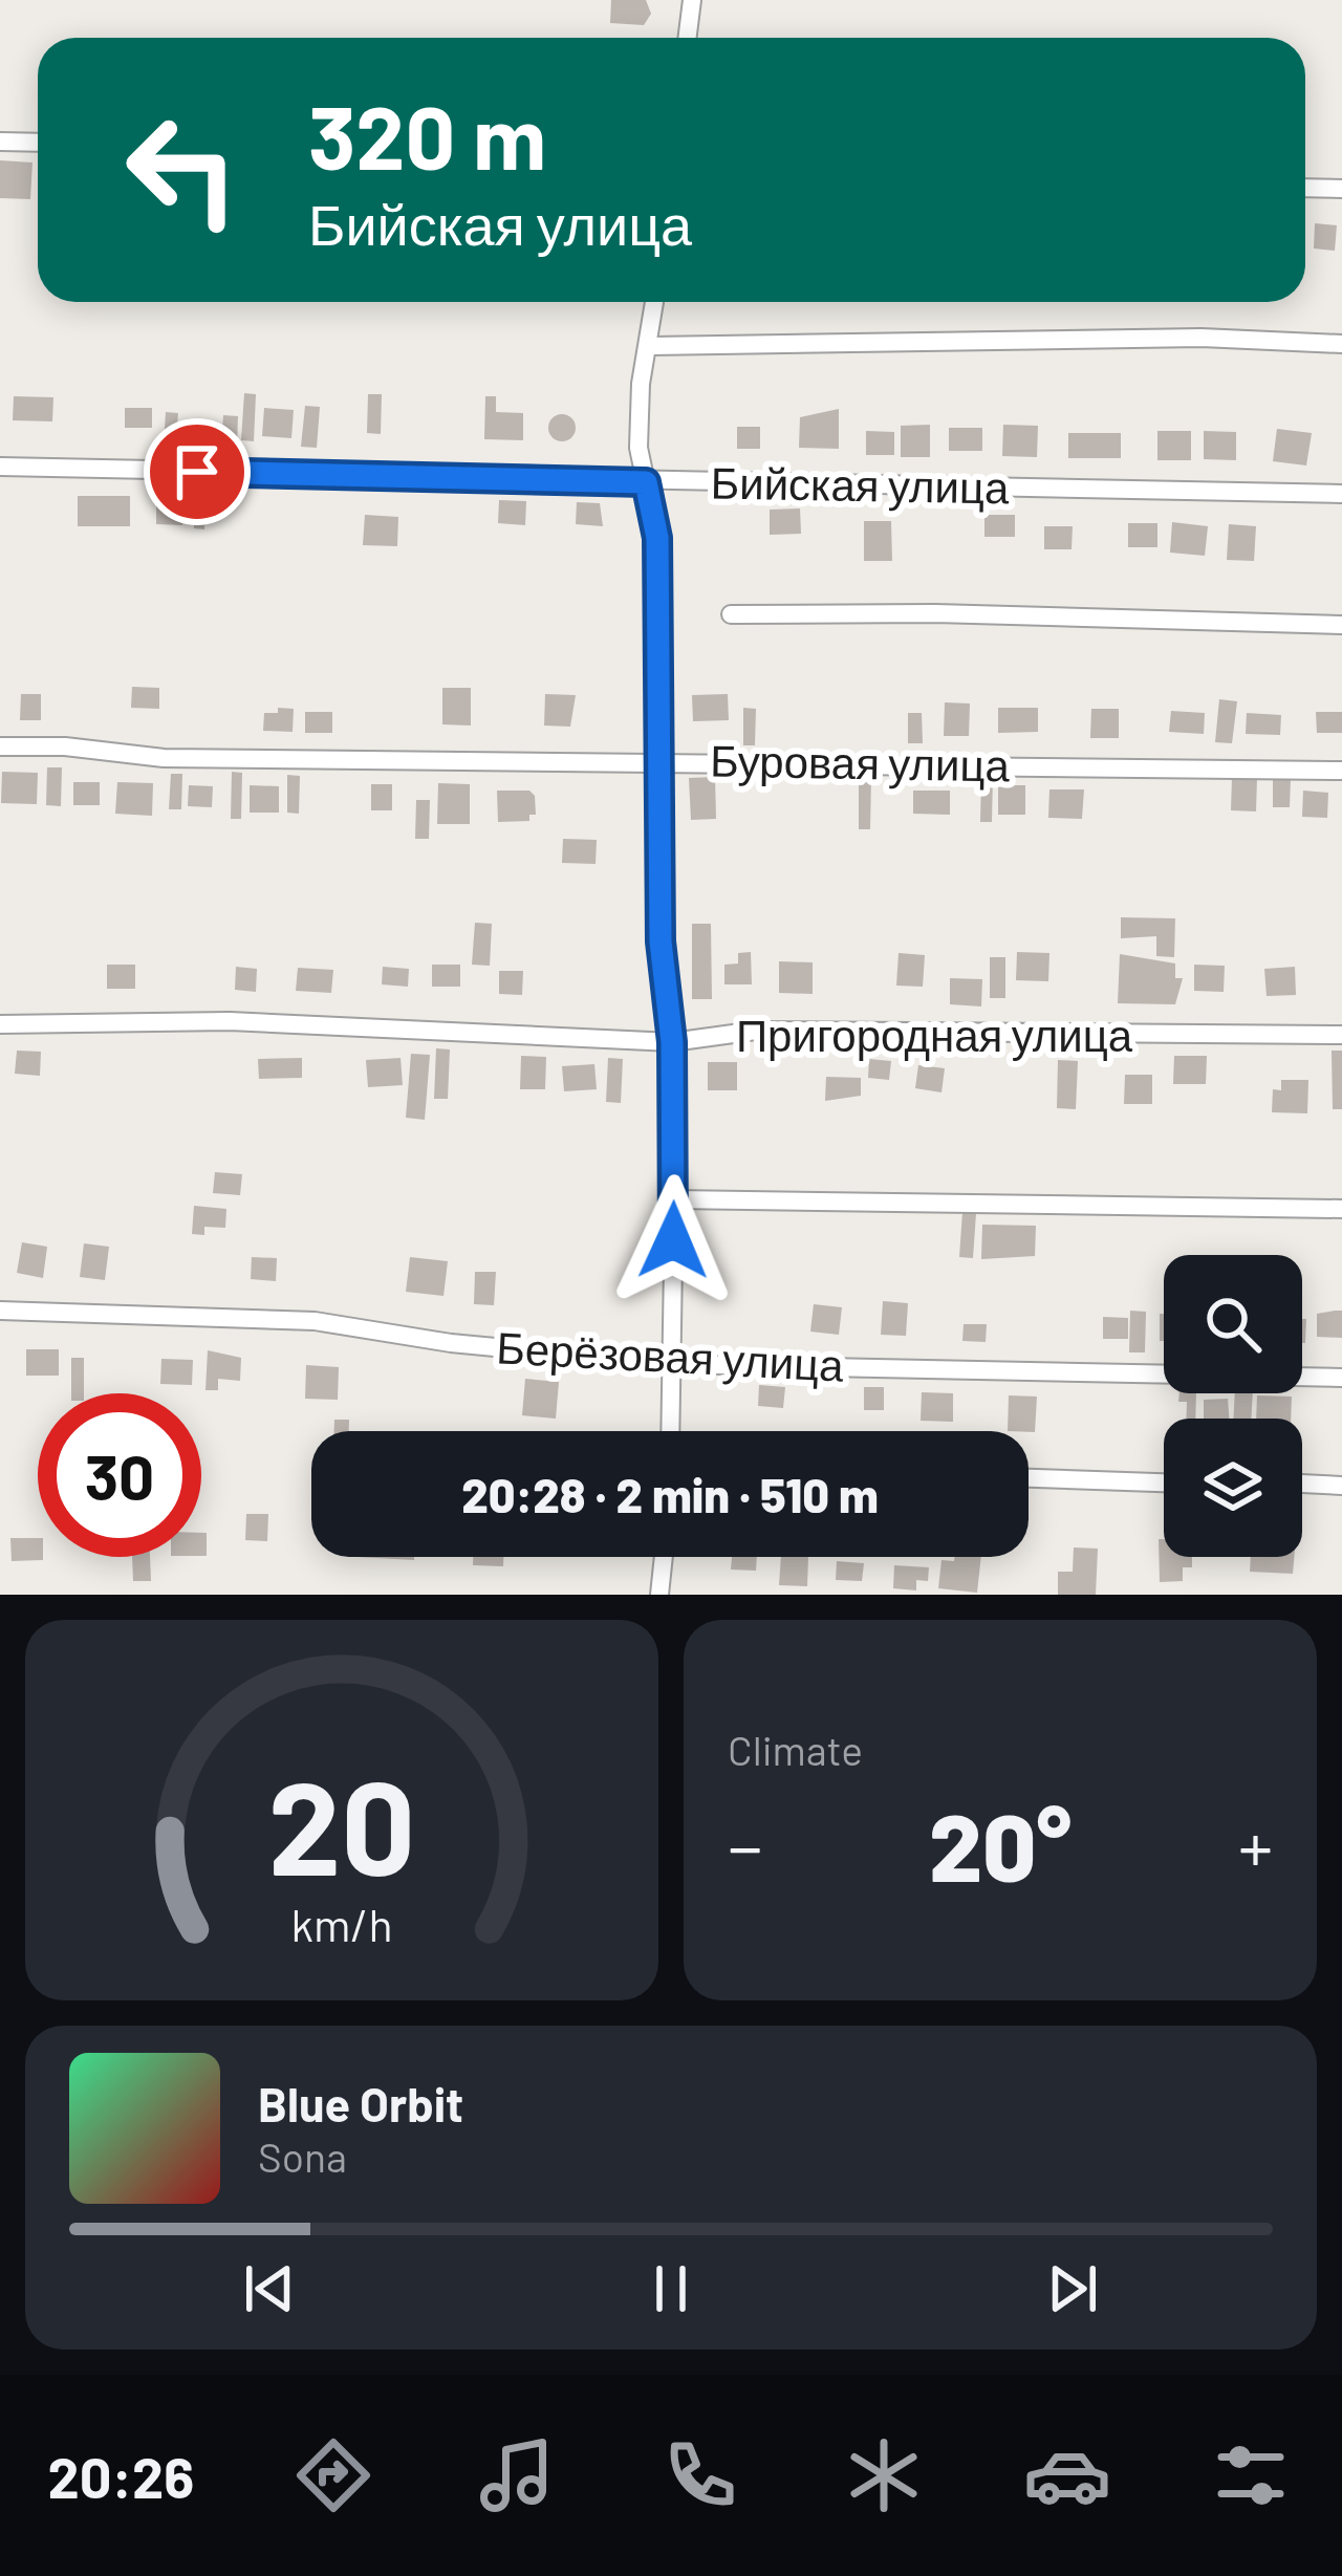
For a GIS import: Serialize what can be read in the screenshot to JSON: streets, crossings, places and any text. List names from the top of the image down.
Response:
{
  "streets": {
    "street": [
      "Бийская улица",
      "Буровая улица",
      "Пригородная улица",
      "Берёзовая улица"
    ]
  },
  "page": {
    "turn": ["320 m", "Бийская улица"],
    "limit": "30",
    "trip": "20:28 · 2 min · 510 m",
    "tile": "Climate",
    "heat": ["−", "20°", "+"],
    "song": ["Blue Orbit", "Sona"],
    "tabs": "20:26",
    "gauge": ["20", "km/h"]
  }
}
